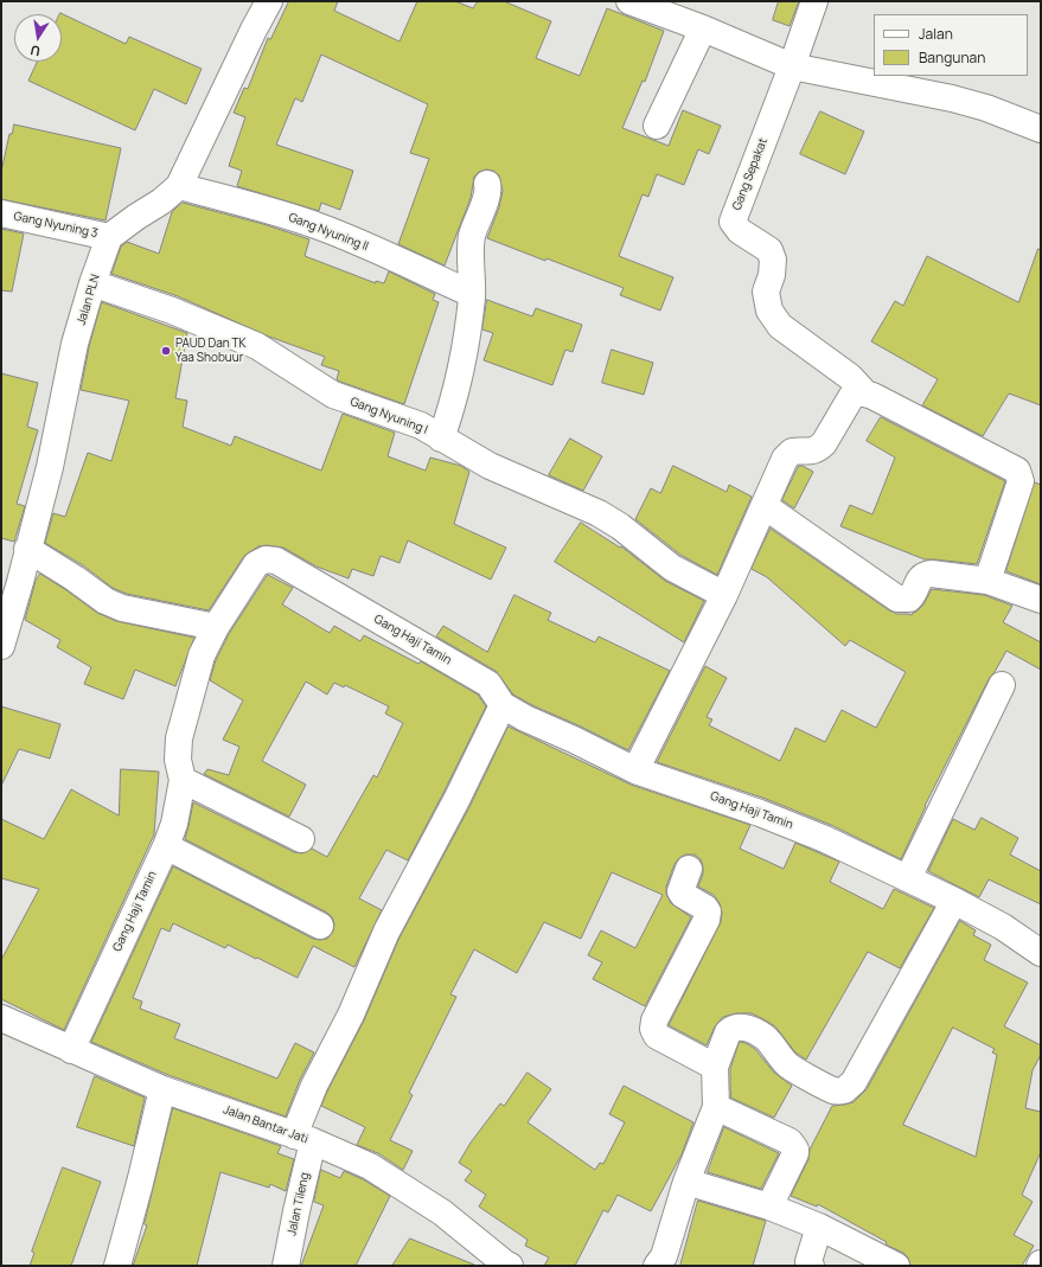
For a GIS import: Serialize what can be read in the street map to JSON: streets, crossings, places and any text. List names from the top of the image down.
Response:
{
  "streets": {
    "street": [
      "Gang Sepakat",
      "Gang Nyuning 3",
      "Gang Nyuning II",
      "Jalan PLN",
      "Gang Nyuning I",
      "Gang Haji Tamin",
      "Jalan Bantar Jati",
      "Jalan Tileng"
    ]
  },
  "crossings": [
    ["Gang Nyuning 3", "Jalan PLN"],
    ["Jalan PLN", "Gang Nyuning I"],
    ["Gang Haji Tamin", "Jalan Bantar Jati"],
    ["Gang Haji Tamin", "Jalan Tileng"],
    ["Jalan Bantar Jati", "Jalan Tileng"]
  ],
  "places": ["PAUD Dan TK Yaa Shobuur"],
  "legend": ["Jalan", "Bangunan"],
  "north": "bottom"
}
